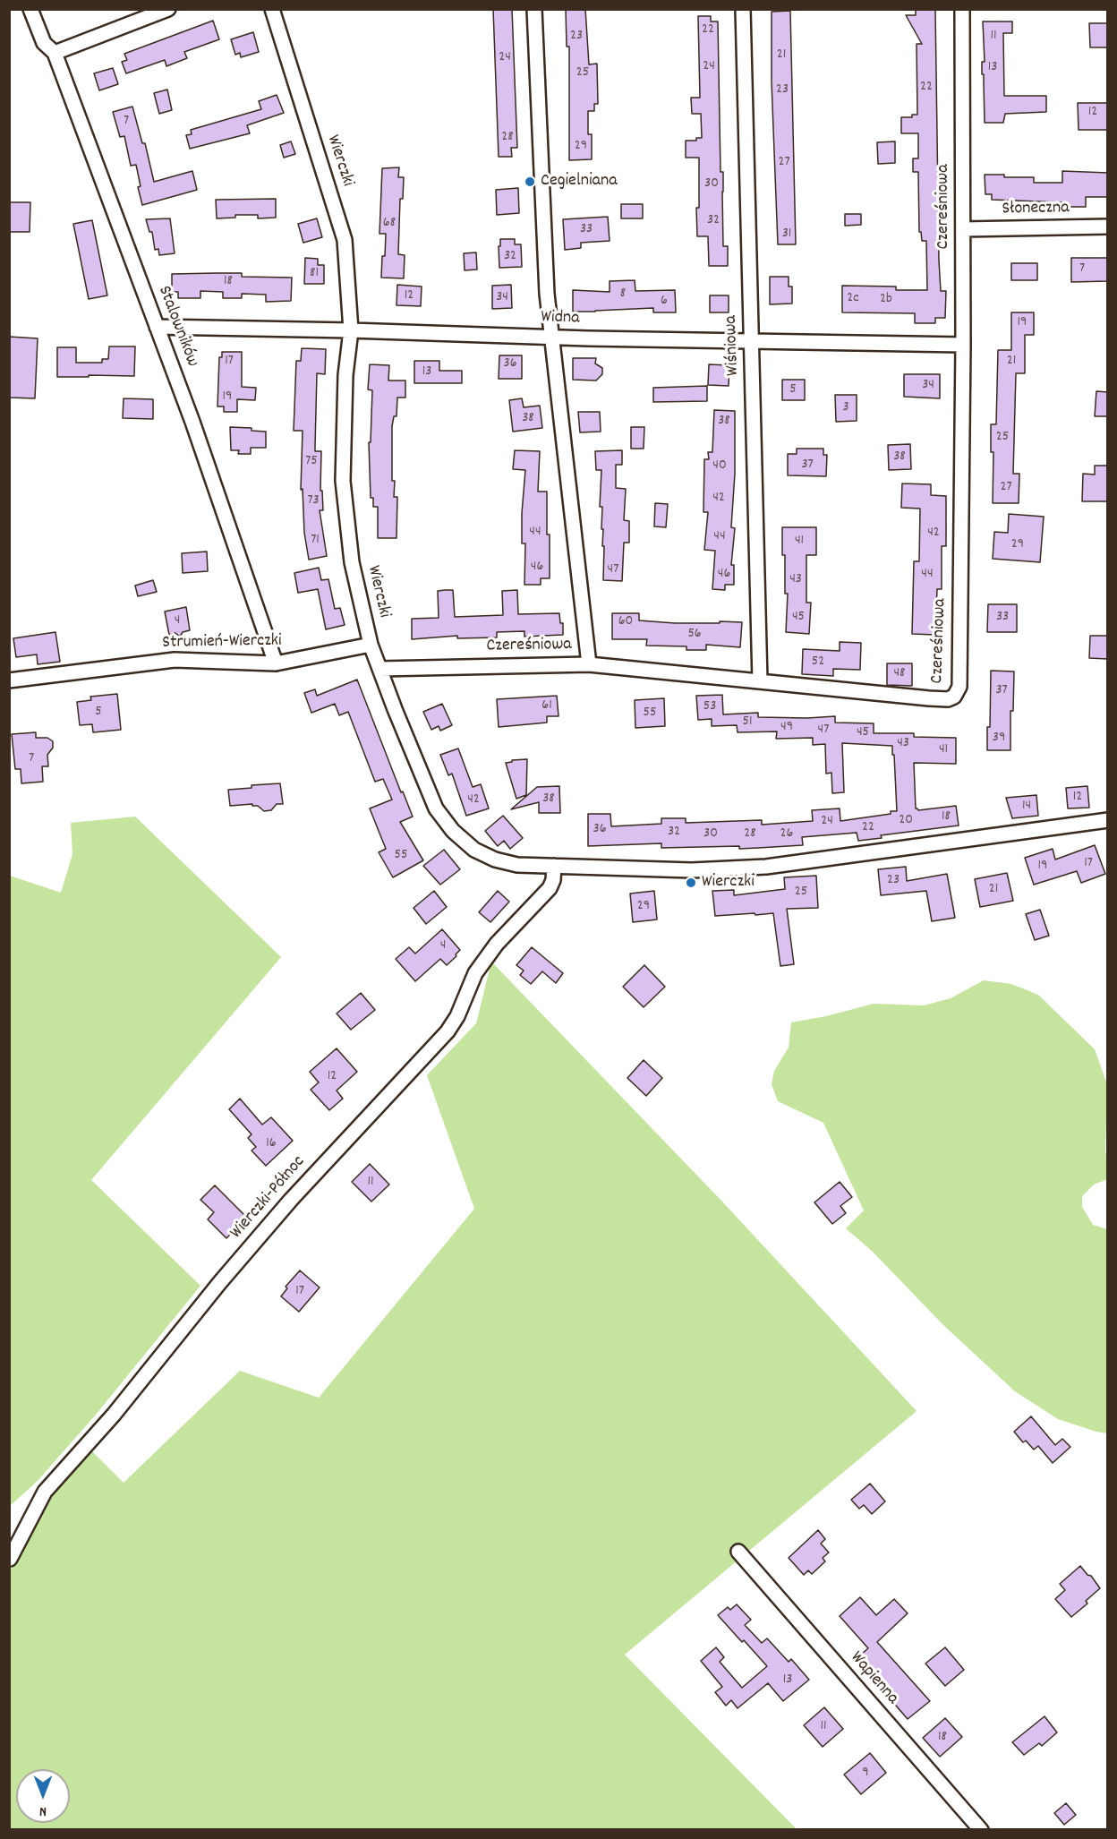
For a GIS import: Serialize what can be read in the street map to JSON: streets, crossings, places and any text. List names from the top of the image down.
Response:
{
  "streets": {
    "street": [
      "Wierczki",
      "Czereśniowa",
      "Słoneczna",
      "Widna",
      "Stalowników",
      "Wiśniowa",
      "Strumień-Wierczki",
      "Wierczki-Północ",
      "Wapienna"
    ]
  },
  "crossings": [
    ["Wierczki", "Czereśniowa"],
    ["Wierczki", "Widna"],
    ["Wierczki", "Strumień-Wierczki"],
    ["Wierczki", "Wierczki-Północ"],
    ["Czereśniowa", "Słoneczna"],
    ["Czereśniowa", "Widna"],
    ["Czereśniowa", "Wiśniowa"],
    ["Widna", "Stalowników"],
    ["Widna", "Wiśniowa"],
    ["Stalowników", "Strumień-Wierczki"]
  ],
  "places": ["Cegielniana", "Wierczki"],
  "house_numbers": [
    "22",
    "23",
    "11",
    "21",
    "24",
    "24",
    "13",
    "25",
    "22",
    "23",
    "12",
    "7",
    "28",
    "29",
    "27",
    "30",
    "32",
    "68",
    "33",
    "31",
    "32",
    "7",
    "81",
    "18",
    "8",
    "12",
    "34",
    "2c",
    "2b",
    "6",
    "19",
    "17",
    "21",
    "36",
    "13",
    "34",
    "5",
    "19",
    "3",
    "38",
    "38",
    "25",
    "38",
    "75",
    "37",
    "40",
    "27",
    "42",
    "73",
    "44",
    "42",
    "44",
    "71",
    "41",
    "29",
    "46",
    "47",
    "46",
    "44",
    "43",
    "45",
    "33",
    "4",
    "60",
    "56",
    "52",
    "48",
    "37",
    "61",
    "53",
    "5",
    "55",
    "51",
    "49",
    "47",
    "45",
    "39",
    "43",
    "41",
    "7",
    "12",
    "38",
    "42",
    "14",
    "18",
    "20",
    "24",
    "22",
    "36",
    "32",
    "30",
    "28",
    "26",
    "55",
    "17",
    "19",
    "23",
    "21",
    "25",
    "29",
    "4",
    "12",
    "16",
    "11",
    "17",
    "13",
    "11",
    "18",
    "9"
  ],
  "north": "bottom"
}
